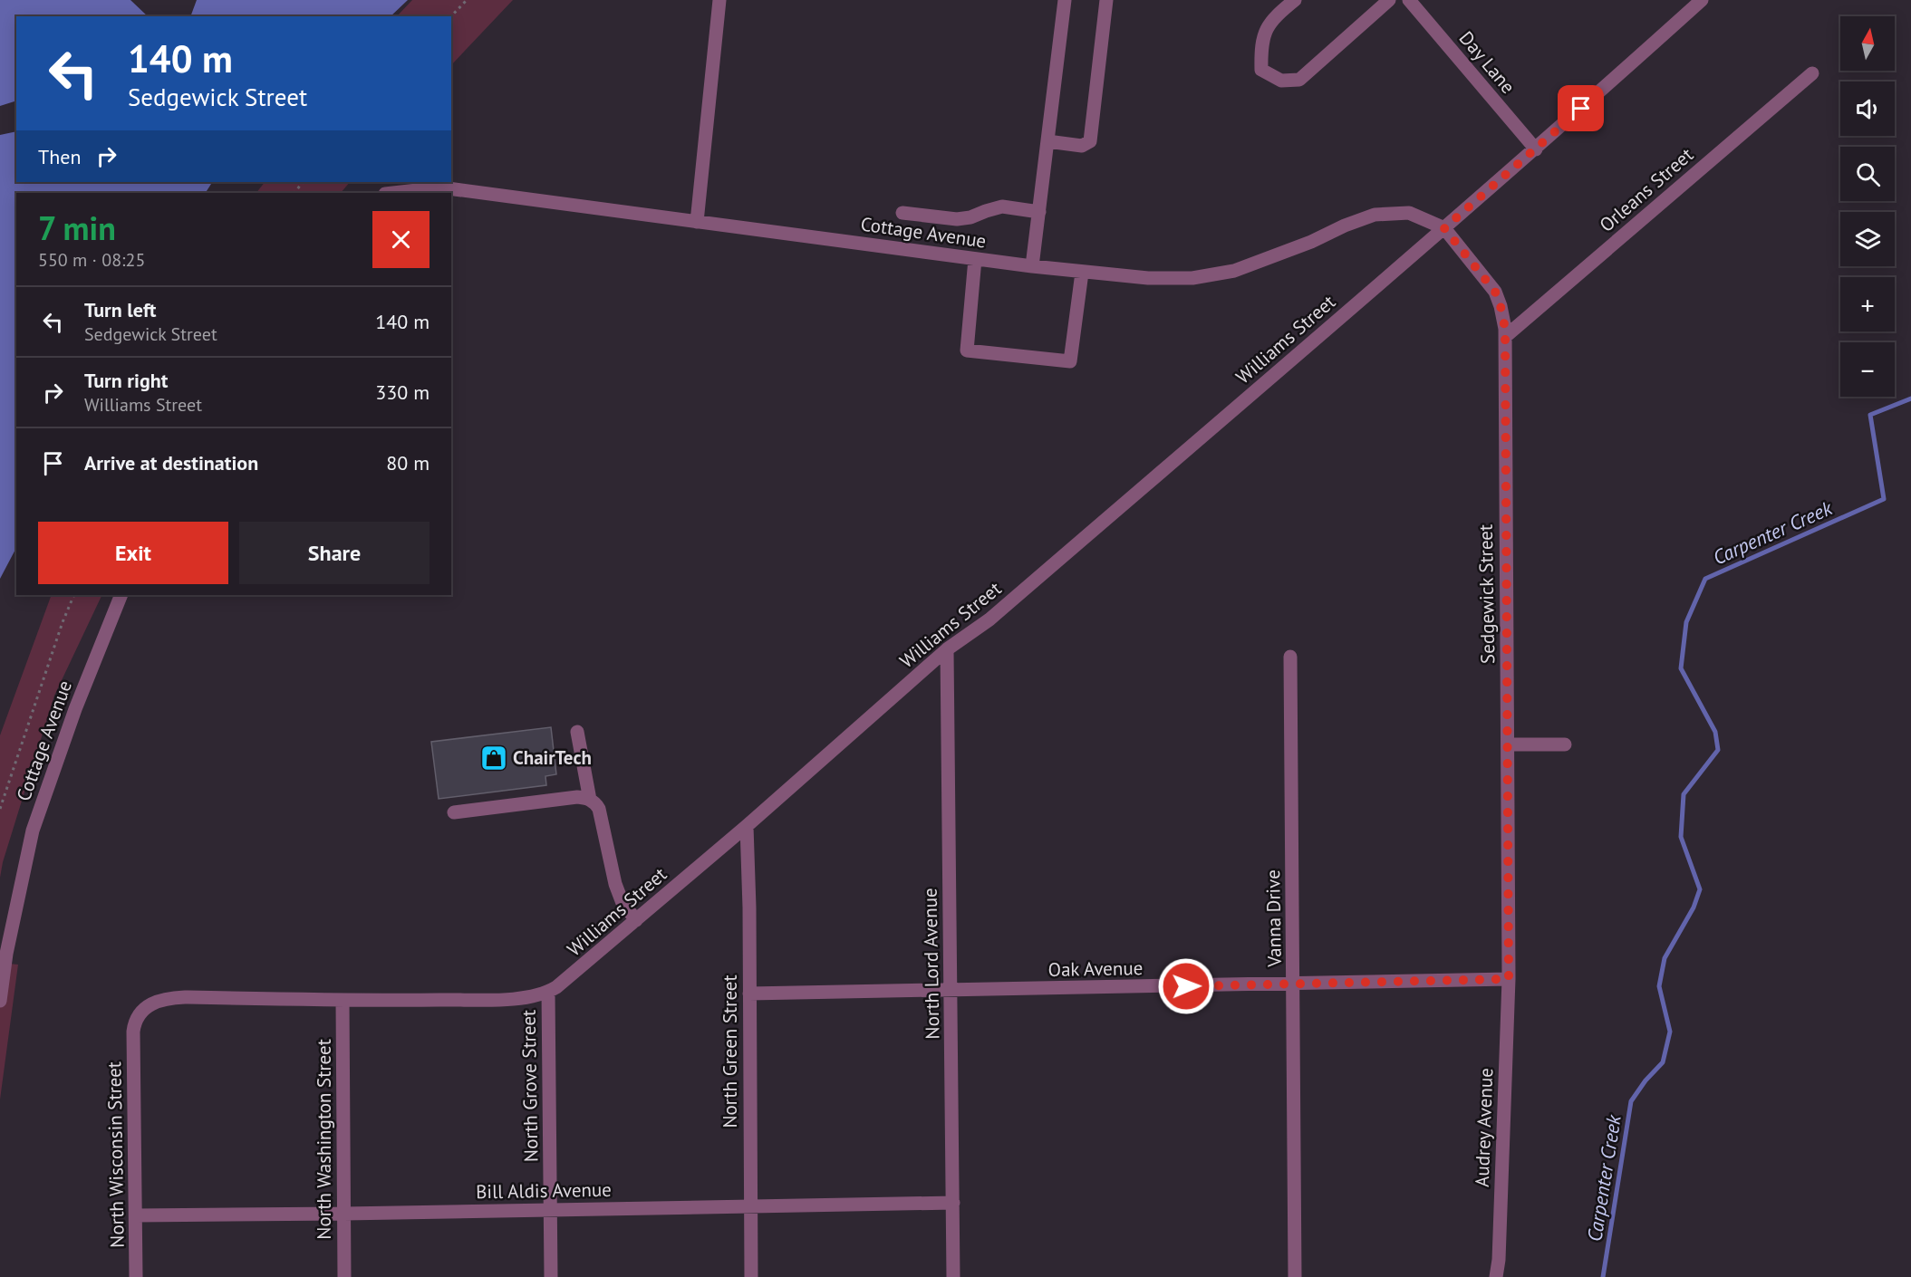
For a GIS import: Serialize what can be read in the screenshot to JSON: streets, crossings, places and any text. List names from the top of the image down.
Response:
{
  "streets": {
    "street": [
      "Day Lane",
      "Orleans Street",
      "Cottage Avenue",
      "Williams Street",
      "Sedgewick Street",
      "Vanna Drive",
      "North Lord Avenue",
      "Oak Avenue",
      "North Green Street",
      "North Grove Street",
      "Audrey Avenue",
      "North Washington Street",
      "North Wisconsin Street",
      "Bill Aldis Avenue"
    ]
  },
  "crossings": [
    ["Day Lane", "Williams Street"],
    ["Orleans Street", "Sedgewick Street"],
    ["Cottage Avenue", "Williams Street"],
    ["Cottage Avenue", "Sedgewick Street"],
    ["Williams Street", "Sedgewick Street"],
    ["Williams Street", "North Lord Avenue"],
    ["Williams Street", "North Green Street"],
    ["Williams Street", "North Grove Street"],
    ["Williams Street", "North Washington Street"],
    ["Williams Street", "North Wisconsin Street"],
    ["Sedgewick Street", "Oak Avenue"],
    ["Sedgewick Street", "Audrey Avenue"],
    ["Vanna Drive", "Oak Avenue"],
    ["North Lord Avenue", "Oak Avenue"],
    ["North Lord Avenue", "Bill Aldis Avenue"],
    ["Oak Avenue", "North Green Street"],
    ["Oak Avenue", "Audrey Avenue"],
    ["North Green Street", "Bill Aldis Avenue"],
    ["North Grove Street", "Bill Aldis Avenue"],
    ["North Washington Street", "Bill Aldis Avenue"],
    ["North Wisconsin Street", "Bill Aldis Avenue"]
  ],
  "water": ["Carpenter Creek"],
  "places": {
    "shop": ["ChairTech"]
  },
  "north": "top",
  "page": {
    "map_buttons": ["+", "−"],
    "turn": ["140 m", "Sedgewick Street"],
    "then": "Then",
    "heading": ["7 min", "550 m · 08:25"],
    "list": [
      {
        "name": "Turn left",
        "note": "Sedgewick Street",
        "value": "140 m"
      },
      {
        "name": "Turn right",
        "note": "Williams Street",
        "value": "330 m"
      },
      {
        "name": "Arrive at destination",
        "value": "80 m"
      }
    ],
    "buttons": ["Exit", "Share"]
  }
}
